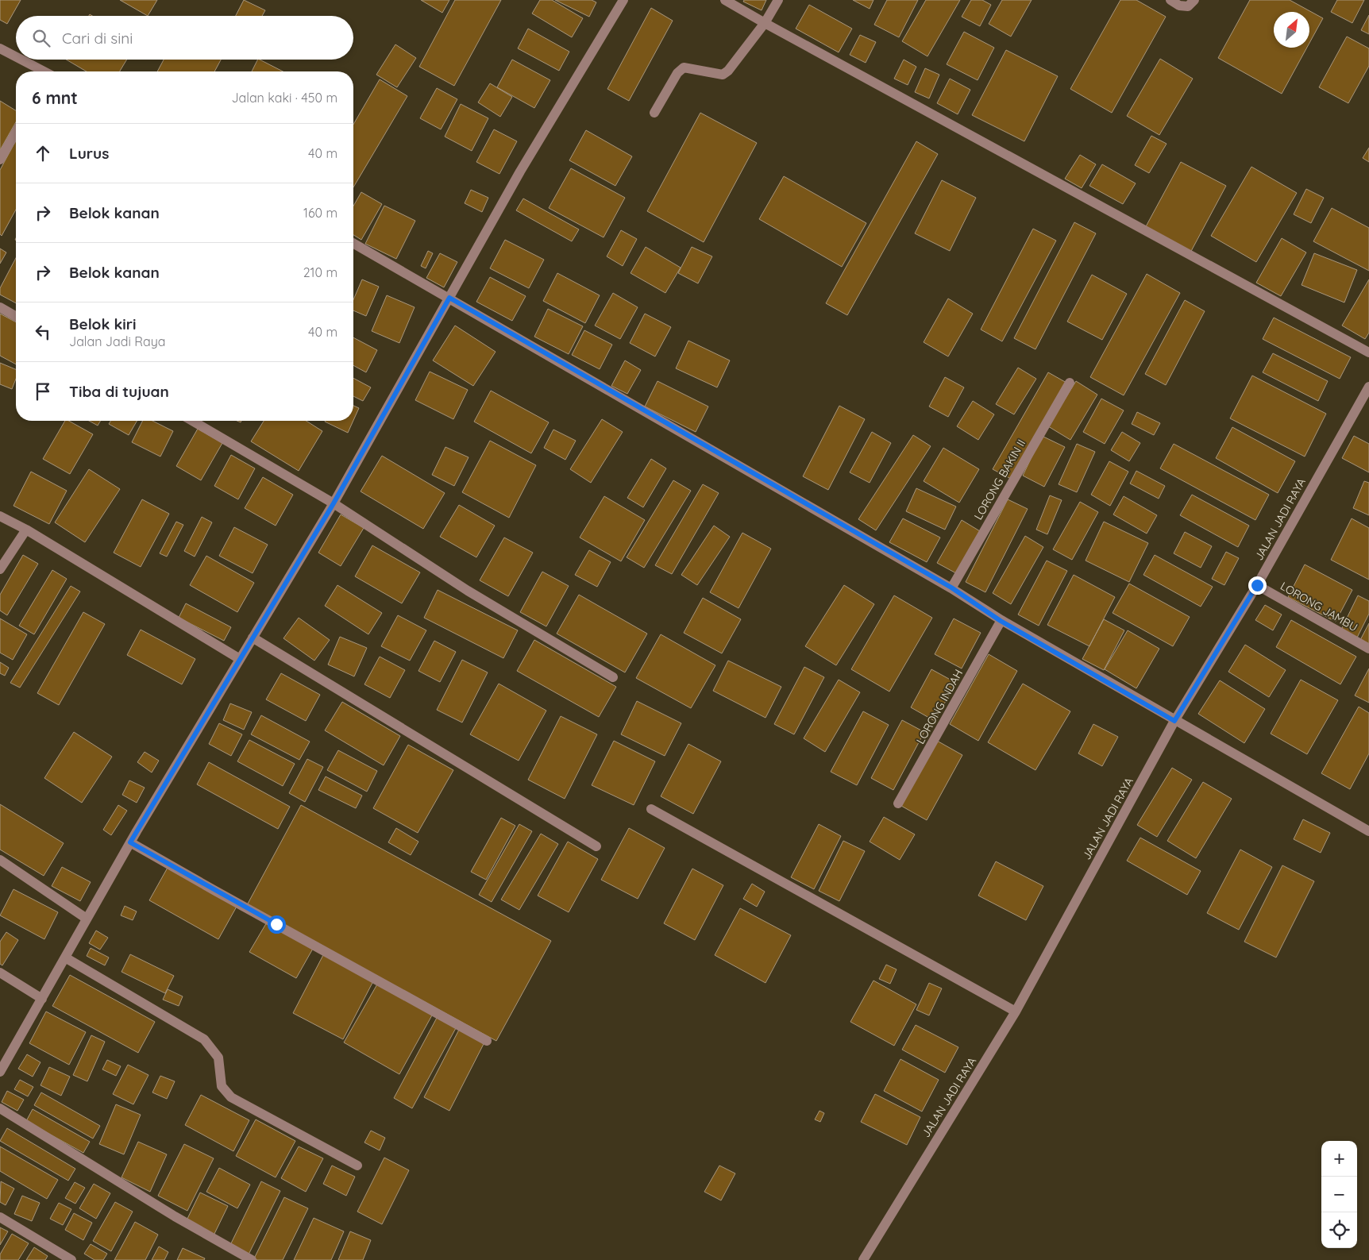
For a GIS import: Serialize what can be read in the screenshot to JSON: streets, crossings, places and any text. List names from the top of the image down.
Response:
{
  "streets": {
    "street": [
      "LORONG BAKIN II",
      "JALAN JADI RAYA",
      "LORONG JAMBU",
      "LORONG INDAH"
    ]
  },
  "crossings": [
    ["JALAN JADI RAYA", "LORONG JAMBU"]
  ],
  "north": "top right",
  "page": {
    "search": "Cari di sini",
    "heading": ["6 mnt", "Jalan kaki · 450 m"],
    "list": [
      ["Lurus", "40 m"],
      ["Belok kanan", "160 m"],
      ["Belok kanan", "210 m"],
      ["Belok kiri", "Jalan Jadi Raya", "40 m"],
      "Tiba di tujuan"
    ],
    "map_buttons": ["+", "−"]
  }
}
